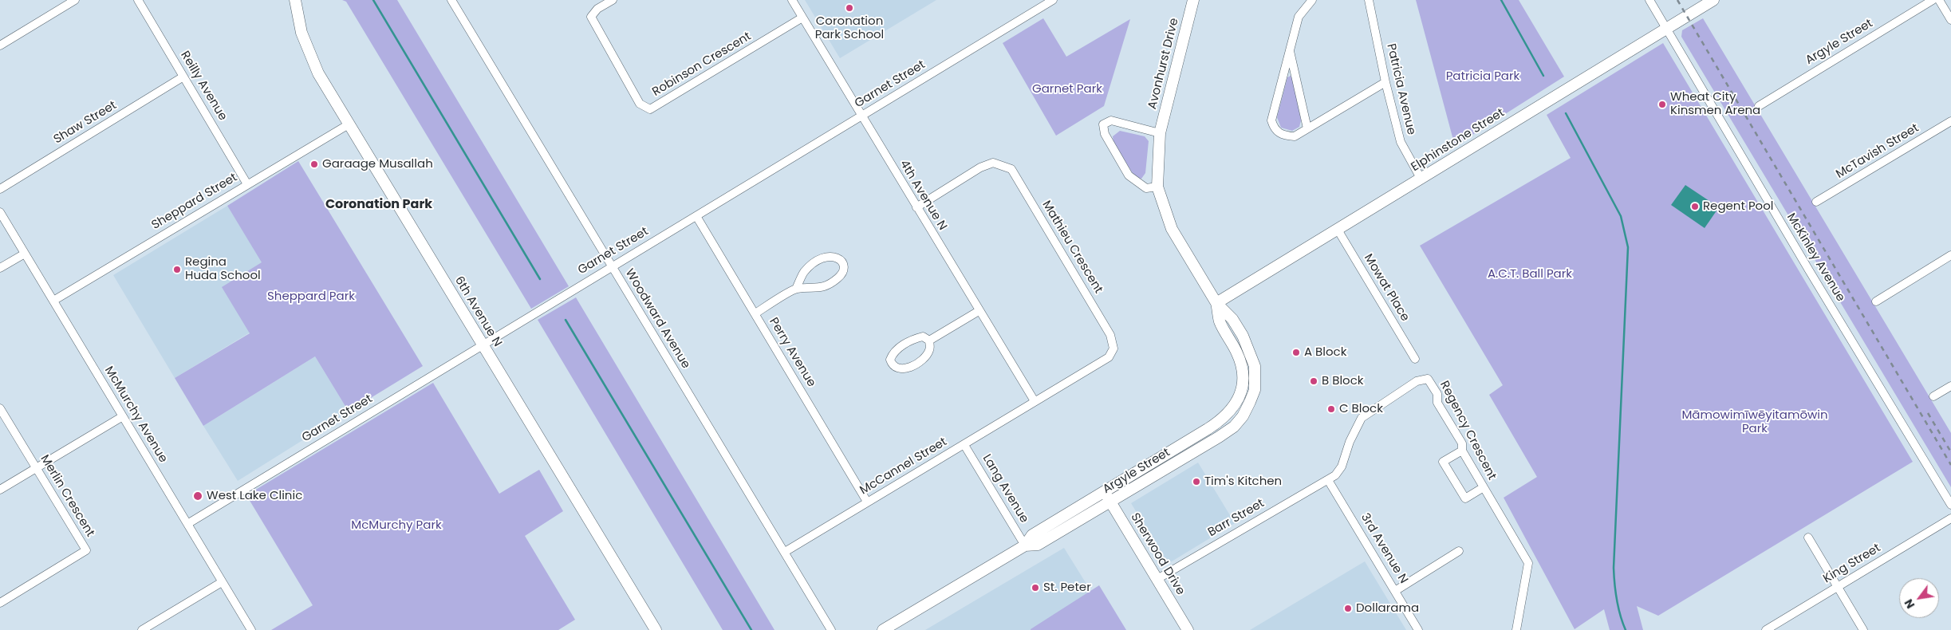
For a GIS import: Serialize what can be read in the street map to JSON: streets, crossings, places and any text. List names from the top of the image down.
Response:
{
  "streets": {
    "street": [
      "Argyle Street",
      "Avonhurst Drive",
      "Robinson Crescent",
      "Garnet Street",
      "Reilly Avenue",
      "Patricia Avenue",
      "Shaw Street",
      "Elphinstone Street",
      "McTavish Street",
      "4th Avenue N",
      "Sheppard Street",
      "Mathieu Crescent",
      "McKinley Avenue",
      "Mowat Place",
      "6th Avenue N",
      "Woodward Avenue",
      "Perry Avenue",
      "McMurchy Avenue",
      "Regency Crescent",
      "McCannel Street",
      "Lang Avenue",
      "Merlin Crescent",
      "Barr Street",
      "3rd Avenue N",
      "Sherwood Drive",
      "King Street"
    ]
  },
  "crossings": [
    ["Argyle Street", "Avonhurst Drive"],
    ["Argyle Street", "Lang Avenue"],
    ["Argyle Street", "Sherwood Drive"],
    ["Avonhurst Drive", "Elphinstone Street"],
    ["Robinson Crescent", "4th Avenue N"],
    ["Garnet Street", "4th Avenue N"],
    ["Garnet Street", "6th Avenue N"],
    ["Garnet Street", "Woodward Avenue"],
    ["Garnet Street", "Perry Avenue"],
    ["Garnet Street", "McMurchy Avenue"],
    ["Reilly Avenue", "Shaw Street"],
    ["Reilly Avenue", "Sheppard Street"],
    ["Patricia Avenue", "Elphinstone Street"],
    ["Elphinstone Street", "McKinley Avenue"],
    ["Elphinstone Street", "Mowat Place"],
    ["4th Avenue N", "Mathieu Crescent"],
    ["4th Avenue N", "McCannel Street"],
    ["Sheppard Street", "6th Avenue N"],
    ["Sheppard Street", "McMurchy Avenue"],
    ["Mathieu Crescent", "McCannel Street"],
    ["Woodward Avenue", "McCannel Street"],
    ["Perry Avenue", "McCannel Street"],
    ["Regency Crescent", "Barr Street"],
    ["Regency Crescent", "3rd Avenue N"],
    ["McCannel Street", "Lang Avenue"],
    ["Barr Street", "3rd Avenue N"],
    ["Barr Street", "Sherwood Drive"]
  ],
  "districts": ["Coronation Park"],
  "parks": [
    "Patricia Park",
    "Garnet Park",
    "A.C.T. Ball Park",
    "Sheppard Park",
    "Māmowimīwēyitamōwin Park",
    "McMurchy Park"
  ],
  "places": [
    "Coronation Park School",
    "Wheat City Kinsmen Arena",
    "Garaage Musallah",
    "Regent Pool",
    "Regina Huda School",
    "A Block",
    "B Block",
    "C Block",
    "Tim's Kitchen",
    "West Lake Clinic",
    "St. Peter",
    "Dollarama"
  ],
  "north": "bottom left"
}
